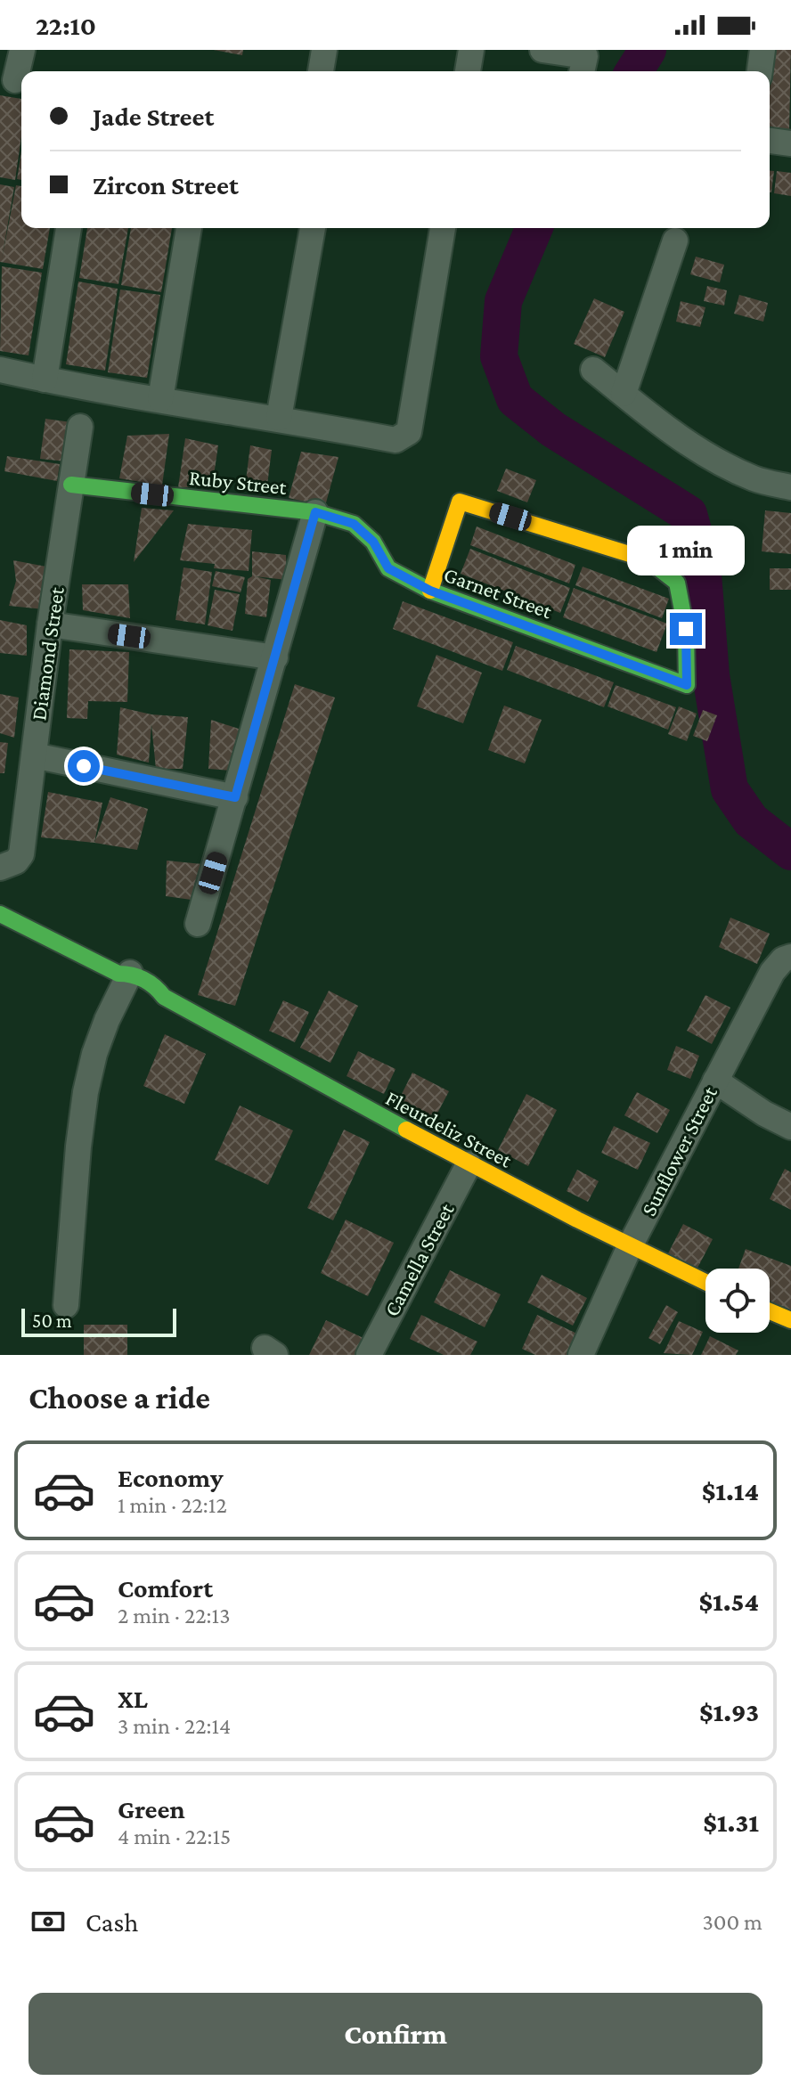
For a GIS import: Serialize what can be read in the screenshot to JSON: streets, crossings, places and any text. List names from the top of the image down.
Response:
{
  "streets": {
    "street": [
      "Ruby Street",
      "Garnet Street",
      "Diamond Street",
      "Fleurdeliz Street",
      "Sunflower Street",
      "Camella Street"
    ]
  },
  "crossings": [
    ["Ruby Street", "Garnet Street"],
    ["Ruby Street", "Diamond Street"],
    ["Fleurdeliz Street", "Sunflower Street"],
    ["Fleurdeliz Street", "Camella Street"]
  ],
  "scale_bar": "50 m",
  "page": {
    "status": "22:10",
    "banner": ["Jade Street", "Zircon Street"],
    "bubble": "1 min",
    "scale": "50 m",
    "heading": "Choose a ride",
    "list": [
      {
        "name": "Economy",
        "note": "1 min · 22:12",
        "value": "$1.14"
      },
      {
        "name": "Comfort",
        "note": "2 min · 22:13",
        "value": "$1.54"
      },
      {
        "name": "XL",
        "note": "3 min · 22:14",
        "value": "$1.93"
      },
      {
        "name": "Green",
        "note": "4 min · 22:15",
        "value": "$1.31"
      }
    ],
    "pay": ["Cash", "300 m"],
    "buttons": "Confirm"
  }
}
